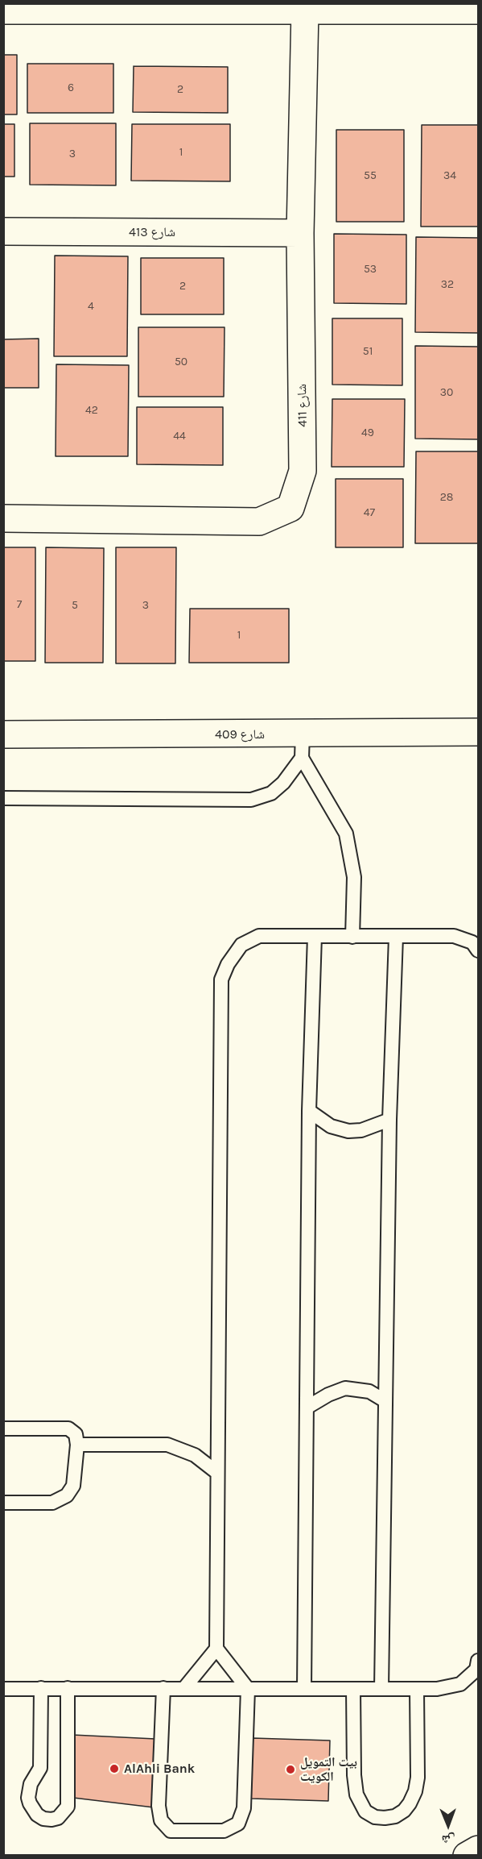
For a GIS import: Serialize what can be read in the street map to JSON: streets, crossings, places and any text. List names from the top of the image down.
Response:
{
  "streets": {
    "street": ["شارع 413", "شارع 411", "شارع 409"]
  },
  "crossings": [
    ["شارع 413", "شارع 411"]
  ],
  "places": ["AlAhli Bank", "بيت التمويل الكويت"],
  "house_numbers": [
    "6",
    "2",
    "1",
    "3",
    "55",
    "34",
    "53",
    "32",
    "2",
    "4",
    "51",
    "50",
    "30",
    "42",
    "49",
    "44",
    "28",
    "47",
    "7",
    "5",
    "3",
    "1"
  ],
  "north": "bottom"
}
